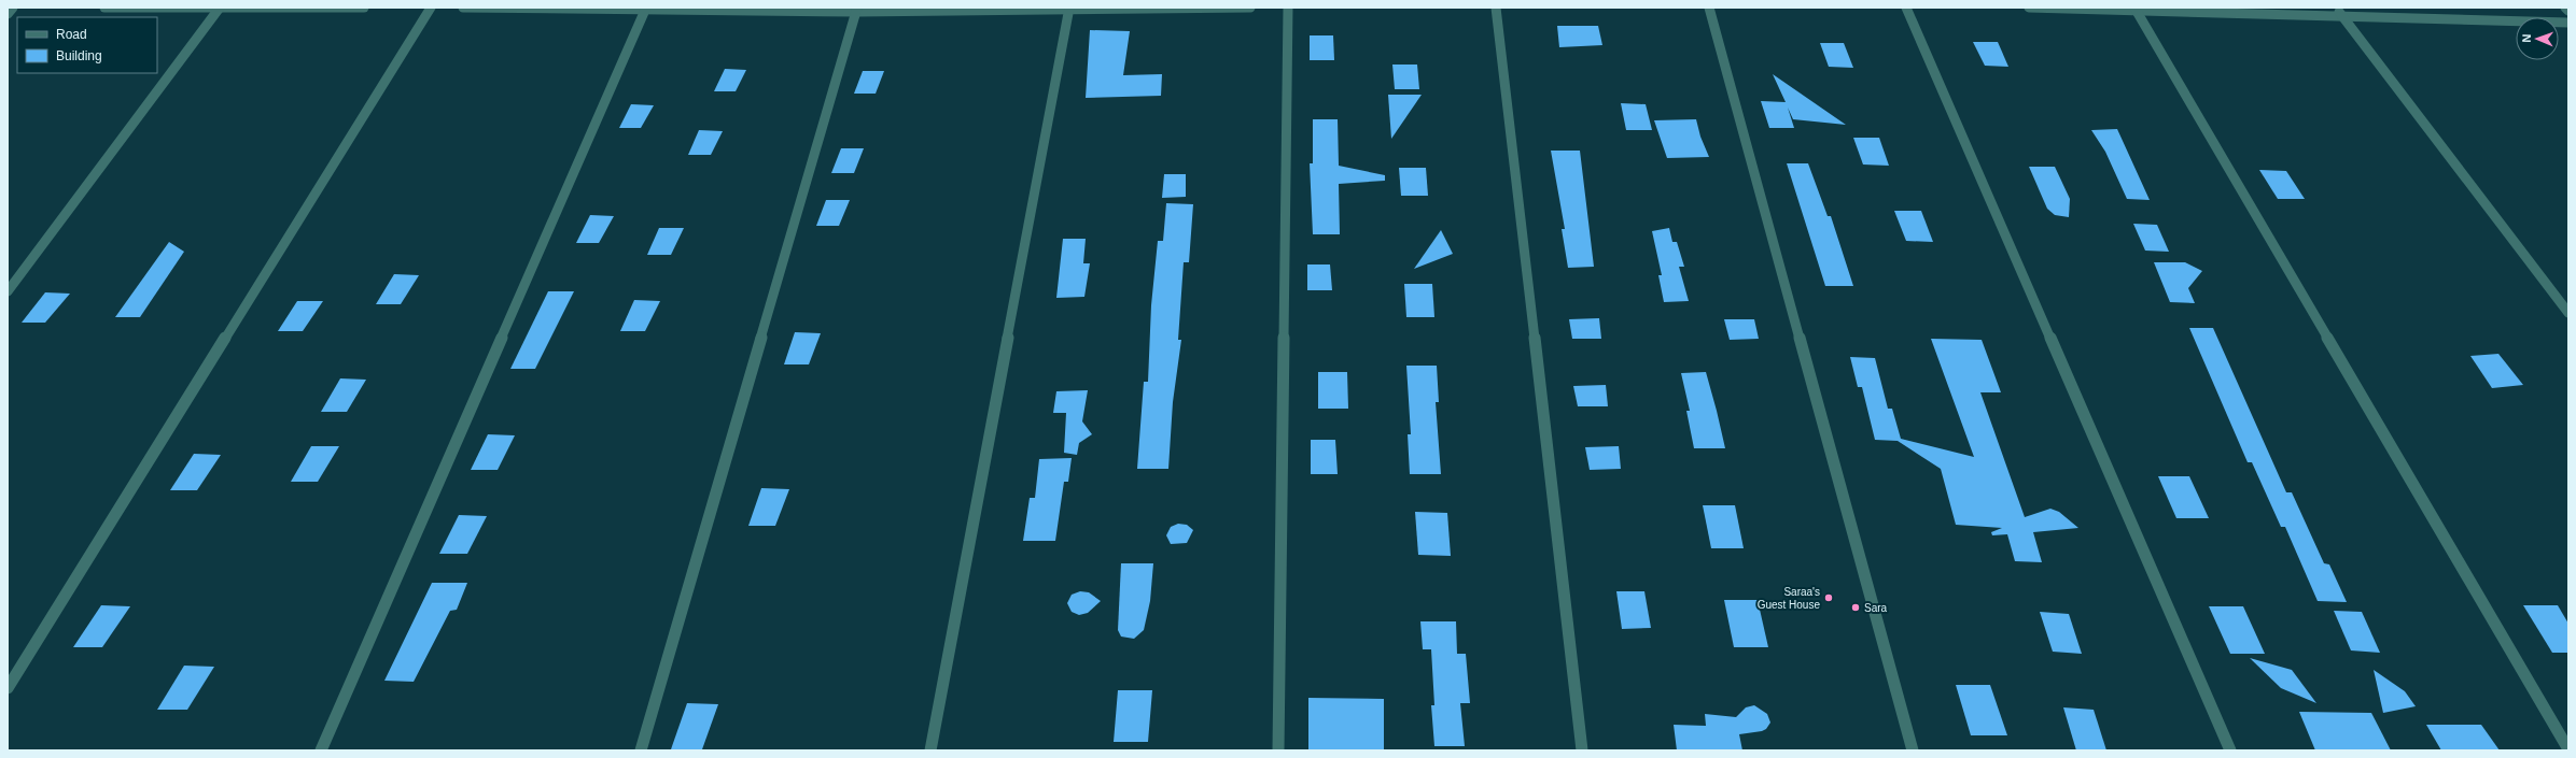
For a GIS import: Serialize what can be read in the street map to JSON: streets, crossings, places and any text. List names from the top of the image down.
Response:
{
  "places": ["Saraa's Guest House", "Sara"],
  "legend": ["Road", "Building"],
  "north": "left"
}
